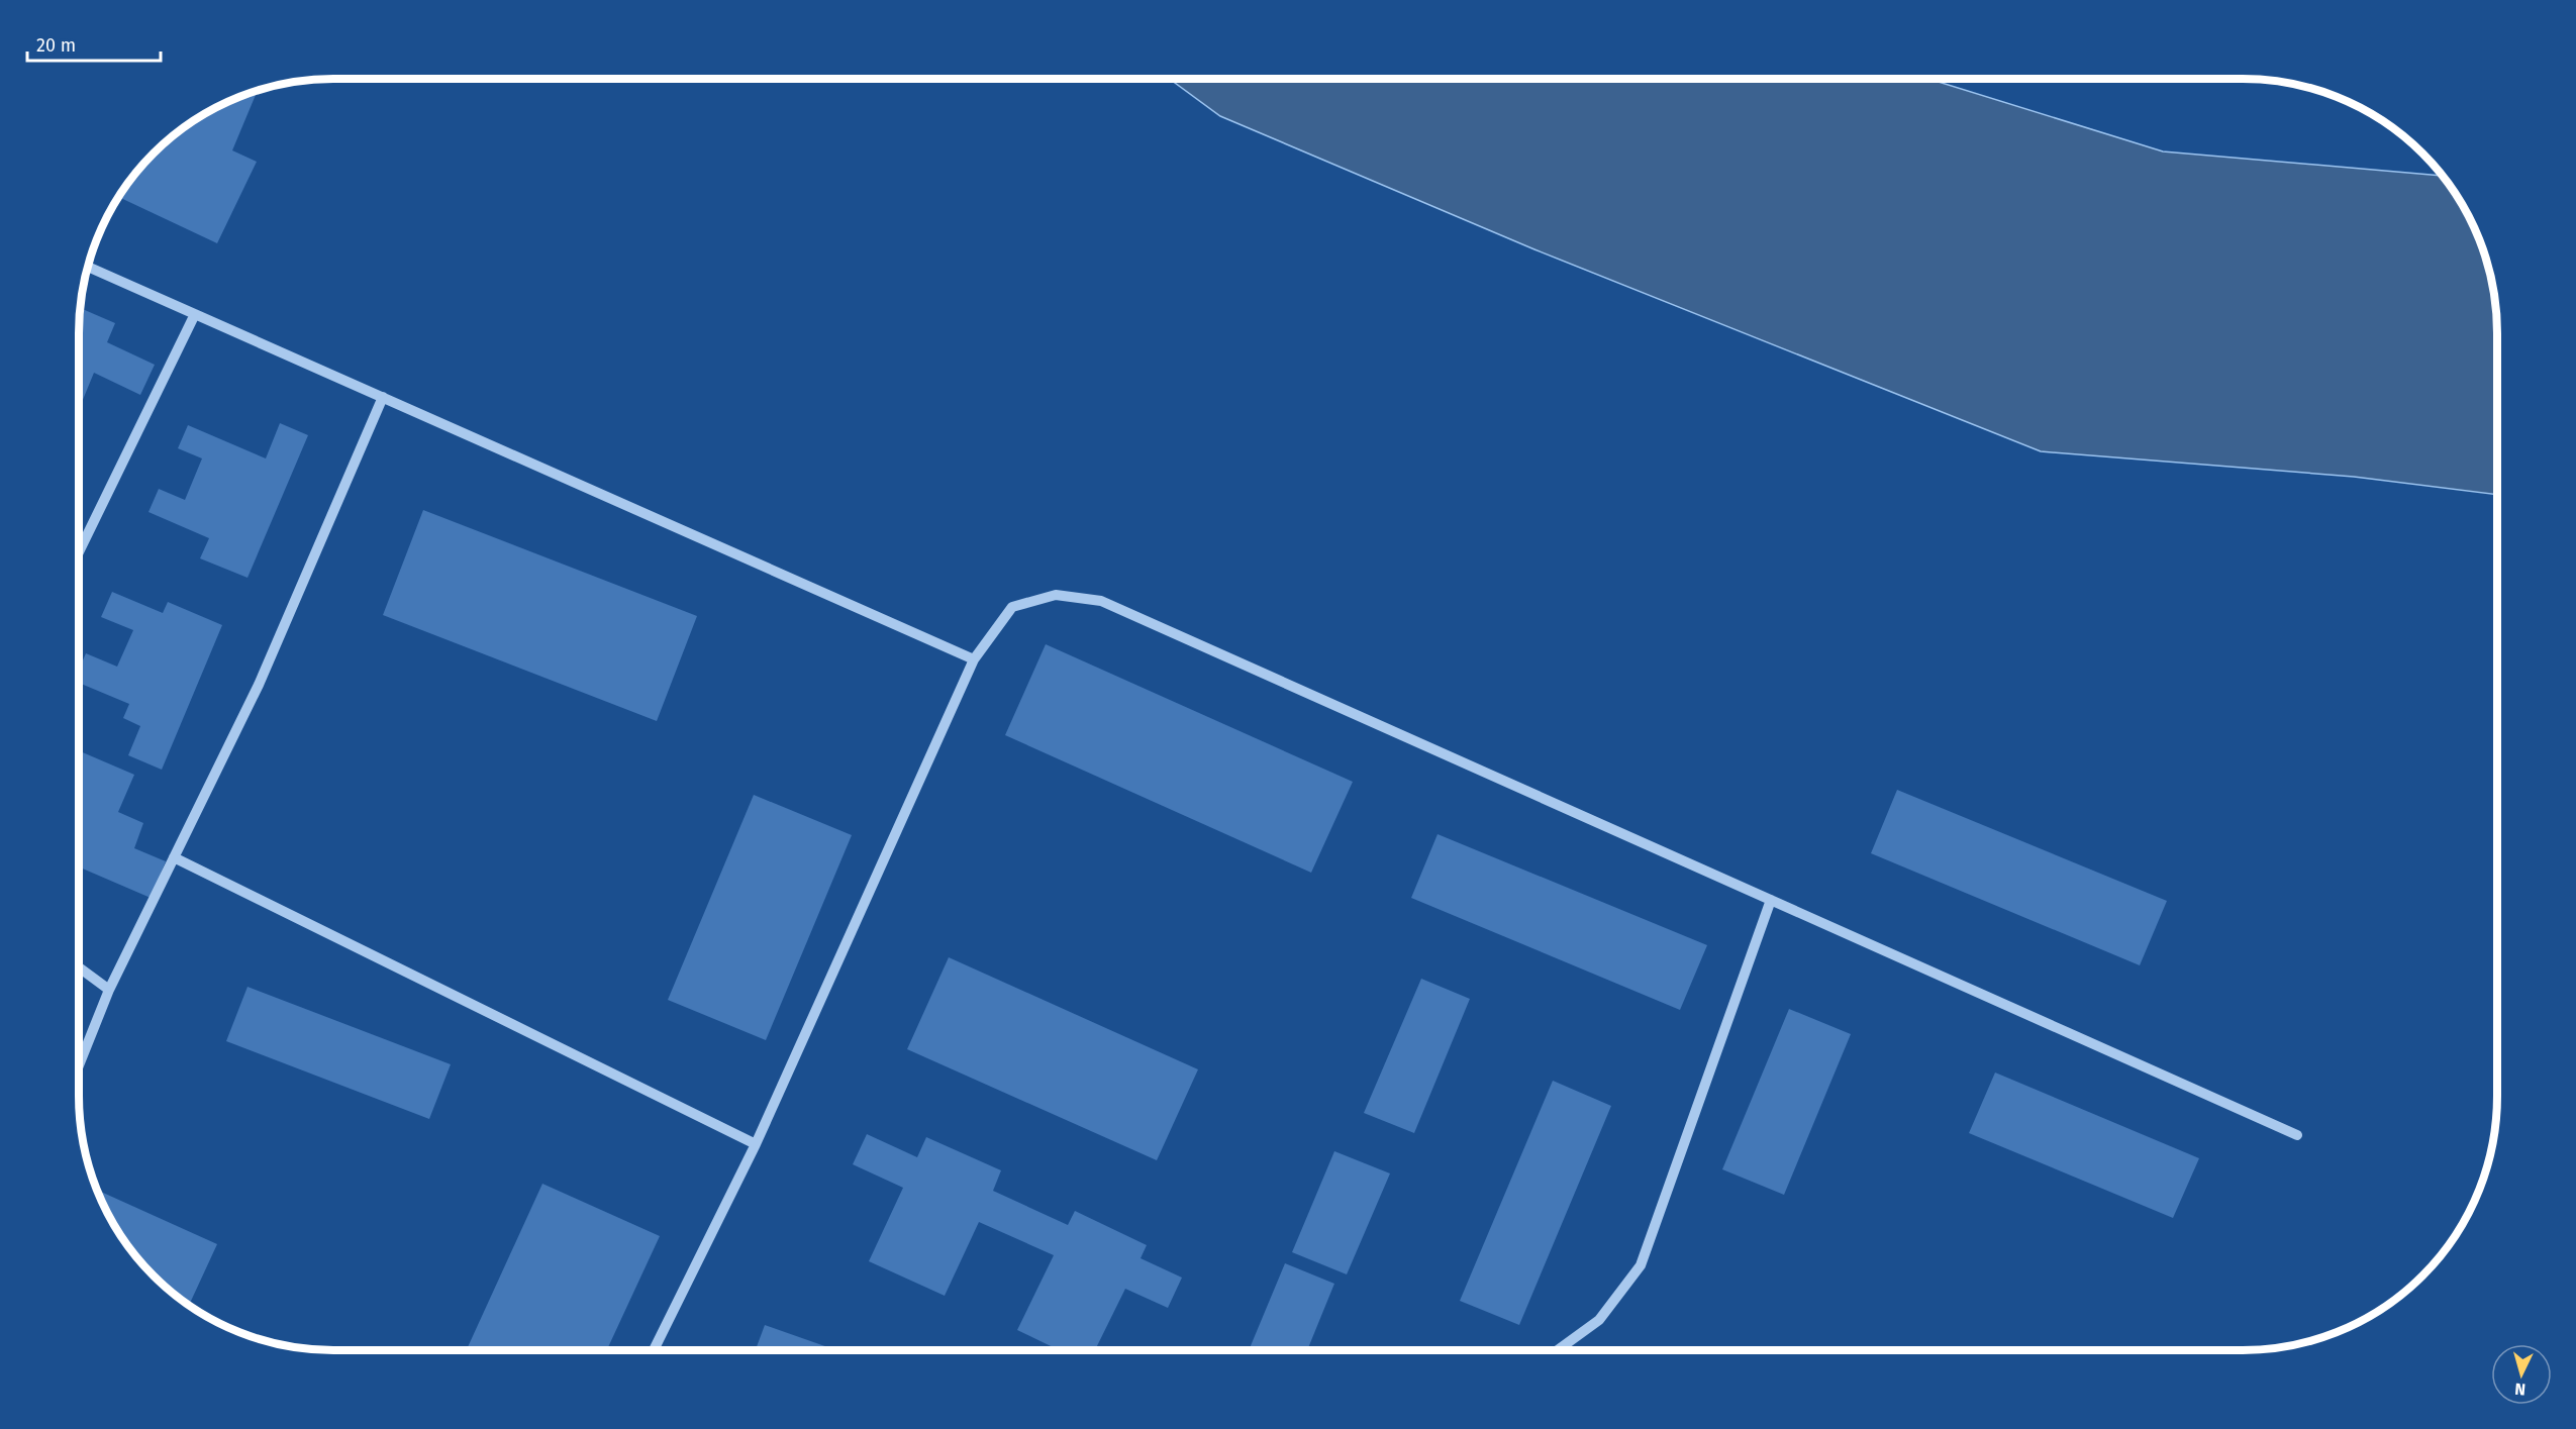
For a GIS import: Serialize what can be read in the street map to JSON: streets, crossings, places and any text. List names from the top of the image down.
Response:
{
  "scale_bar": "20 m",
  "north": "bottom"
}
